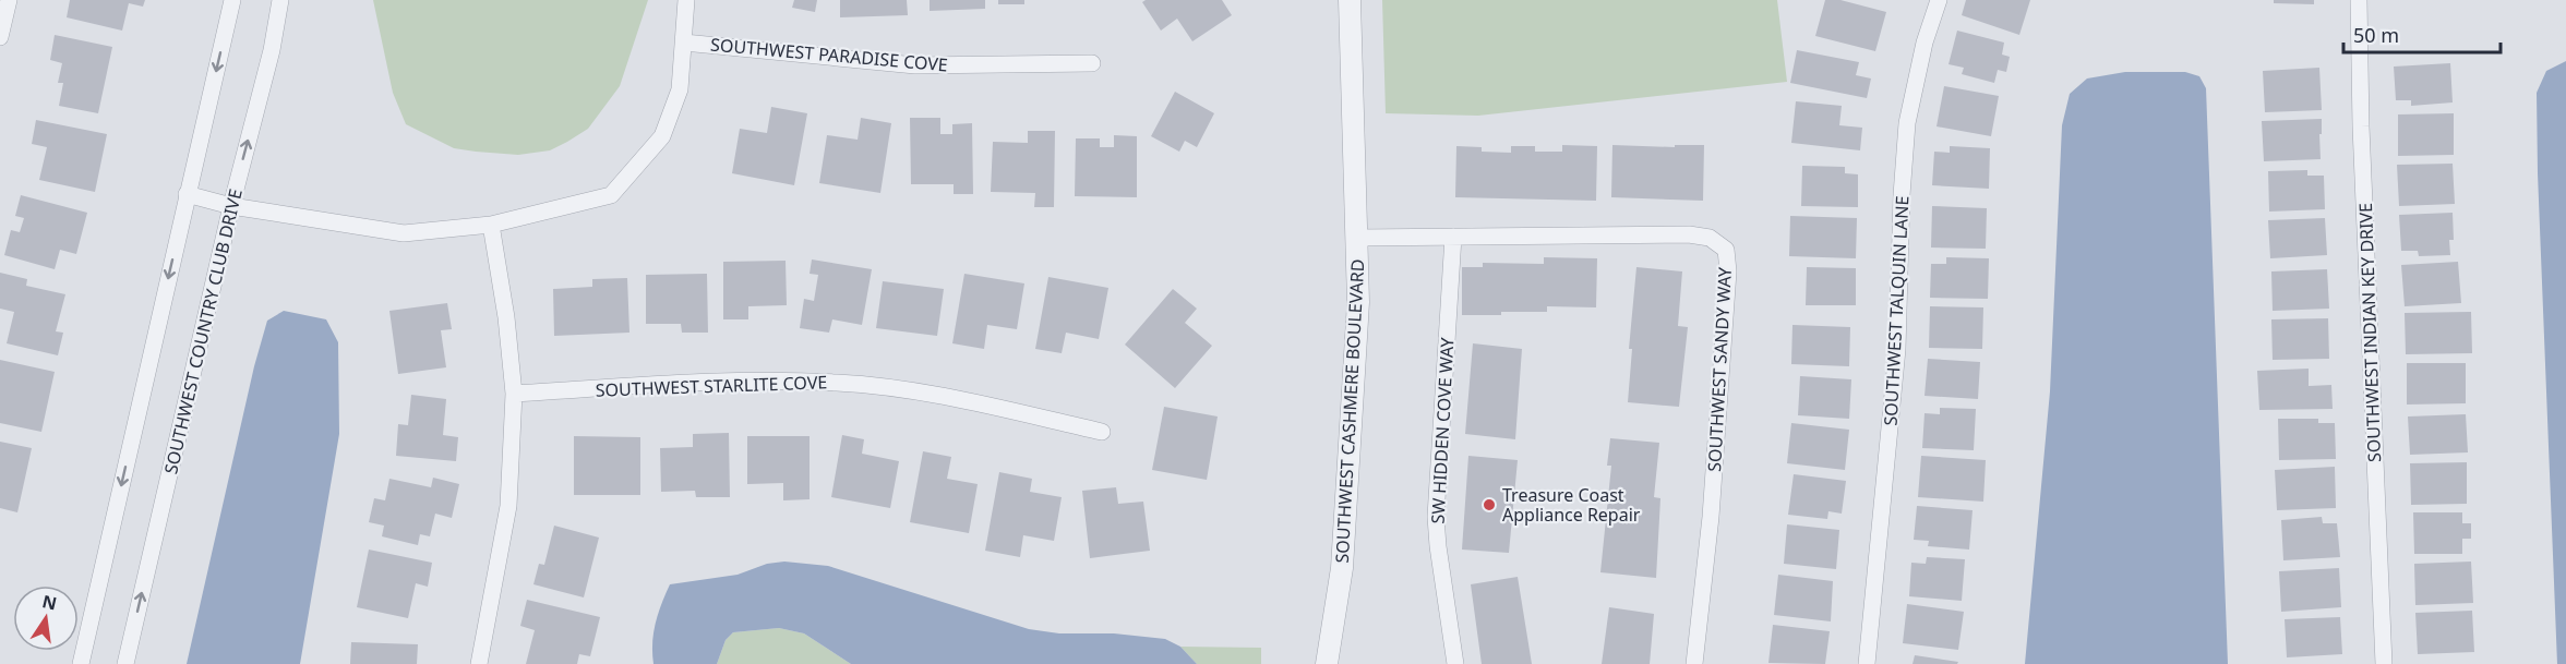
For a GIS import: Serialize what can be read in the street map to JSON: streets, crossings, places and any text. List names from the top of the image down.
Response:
{
  "streets": {
    "street": [
      "SOUTHWEST PARADISE COVE",
      "SOUTHWEST TALQUIN LANE",
      "SOUTHWEST COUNTRY CLUB DRIVE",
      "SOUTHWEST INDIAN KEY DRIVE",
      "SOUTHWEST SANDY WAY",
      "SOUTHWEST STARLITE COVE",
      "SOUTHWEST CASHMERE BOULEVARD",
      "SW HIDDEN COVE WAY"
    ]
  },
  "crossings": [
    ["SOUTHWEST SANDY WAY", "SOUTHWEST CASHMERE BOULEVARD"],
    ["SOUTHWEST SANDY WAY", "SW HIDDEN COVE WAY"]
  ],
  "places": ["Treasure Coast Appliance Repair"],
  "scale_bar": "50 m",
  "north": "top"
}
